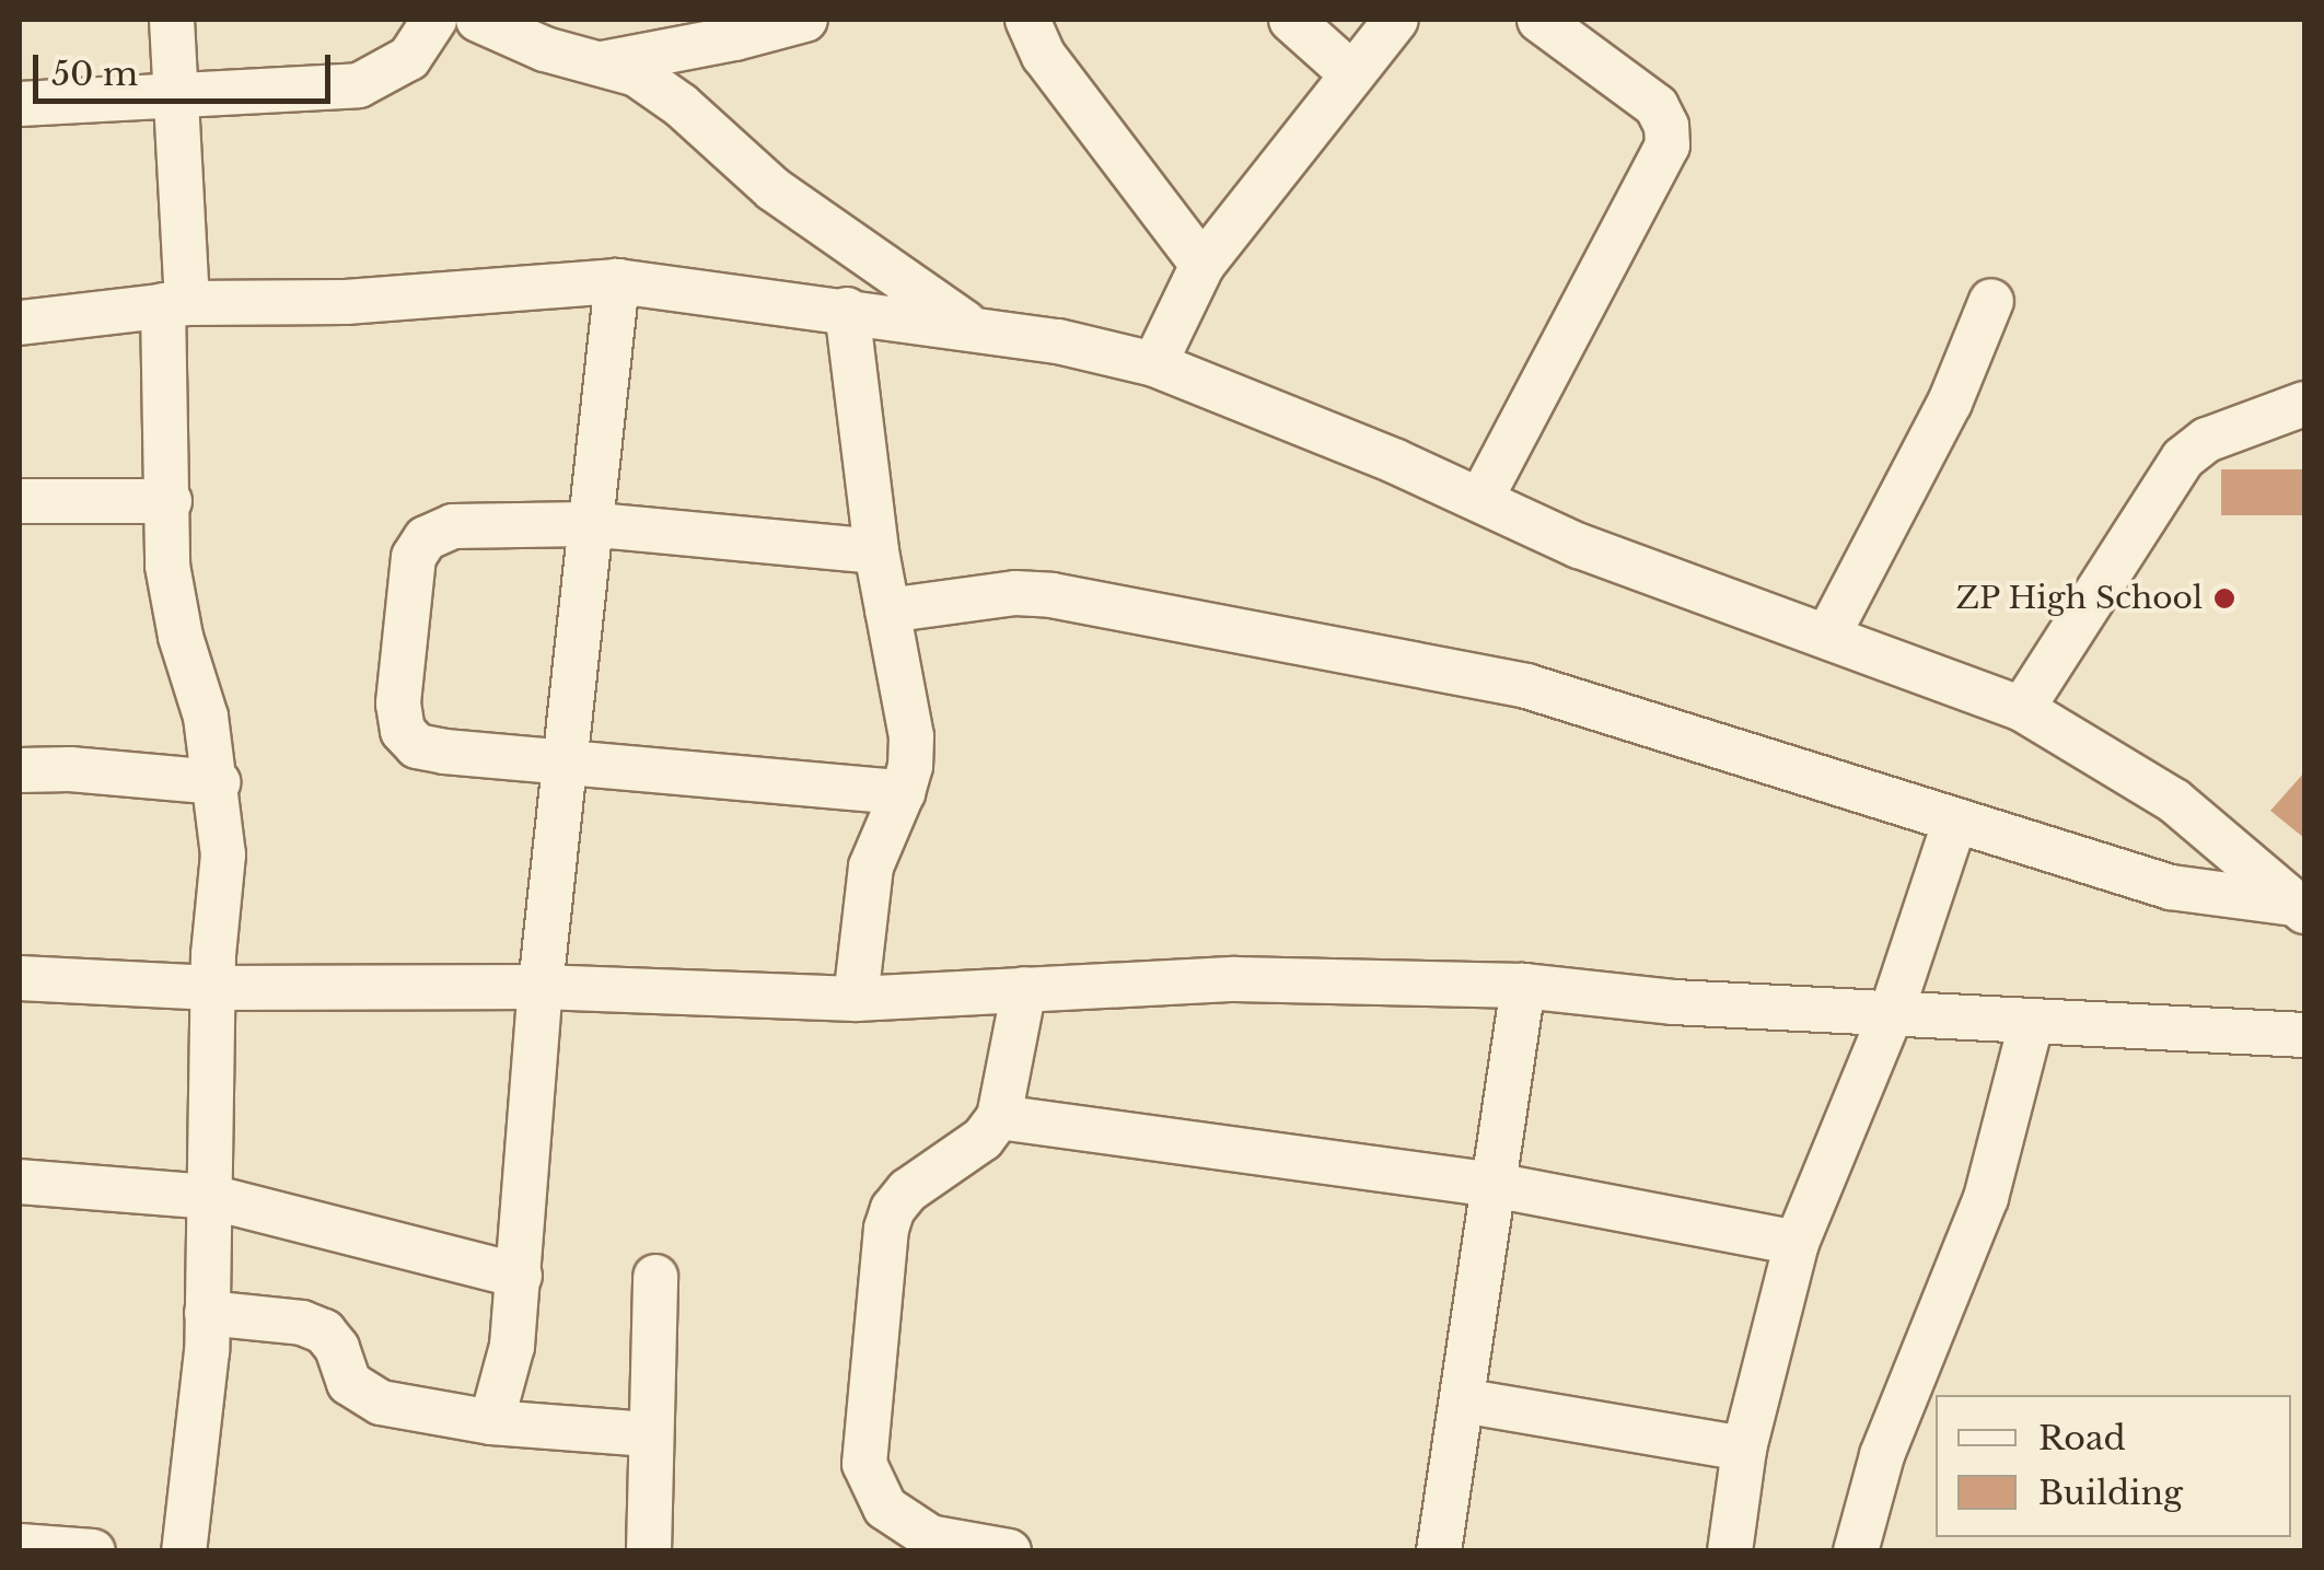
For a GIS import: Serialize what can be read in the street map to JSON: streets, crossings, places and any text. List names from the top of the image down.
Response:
{
  "places": ["ZP High School"],
  "legend": ["Road", "Building"],
  "scale_bar": "50 m"
}
